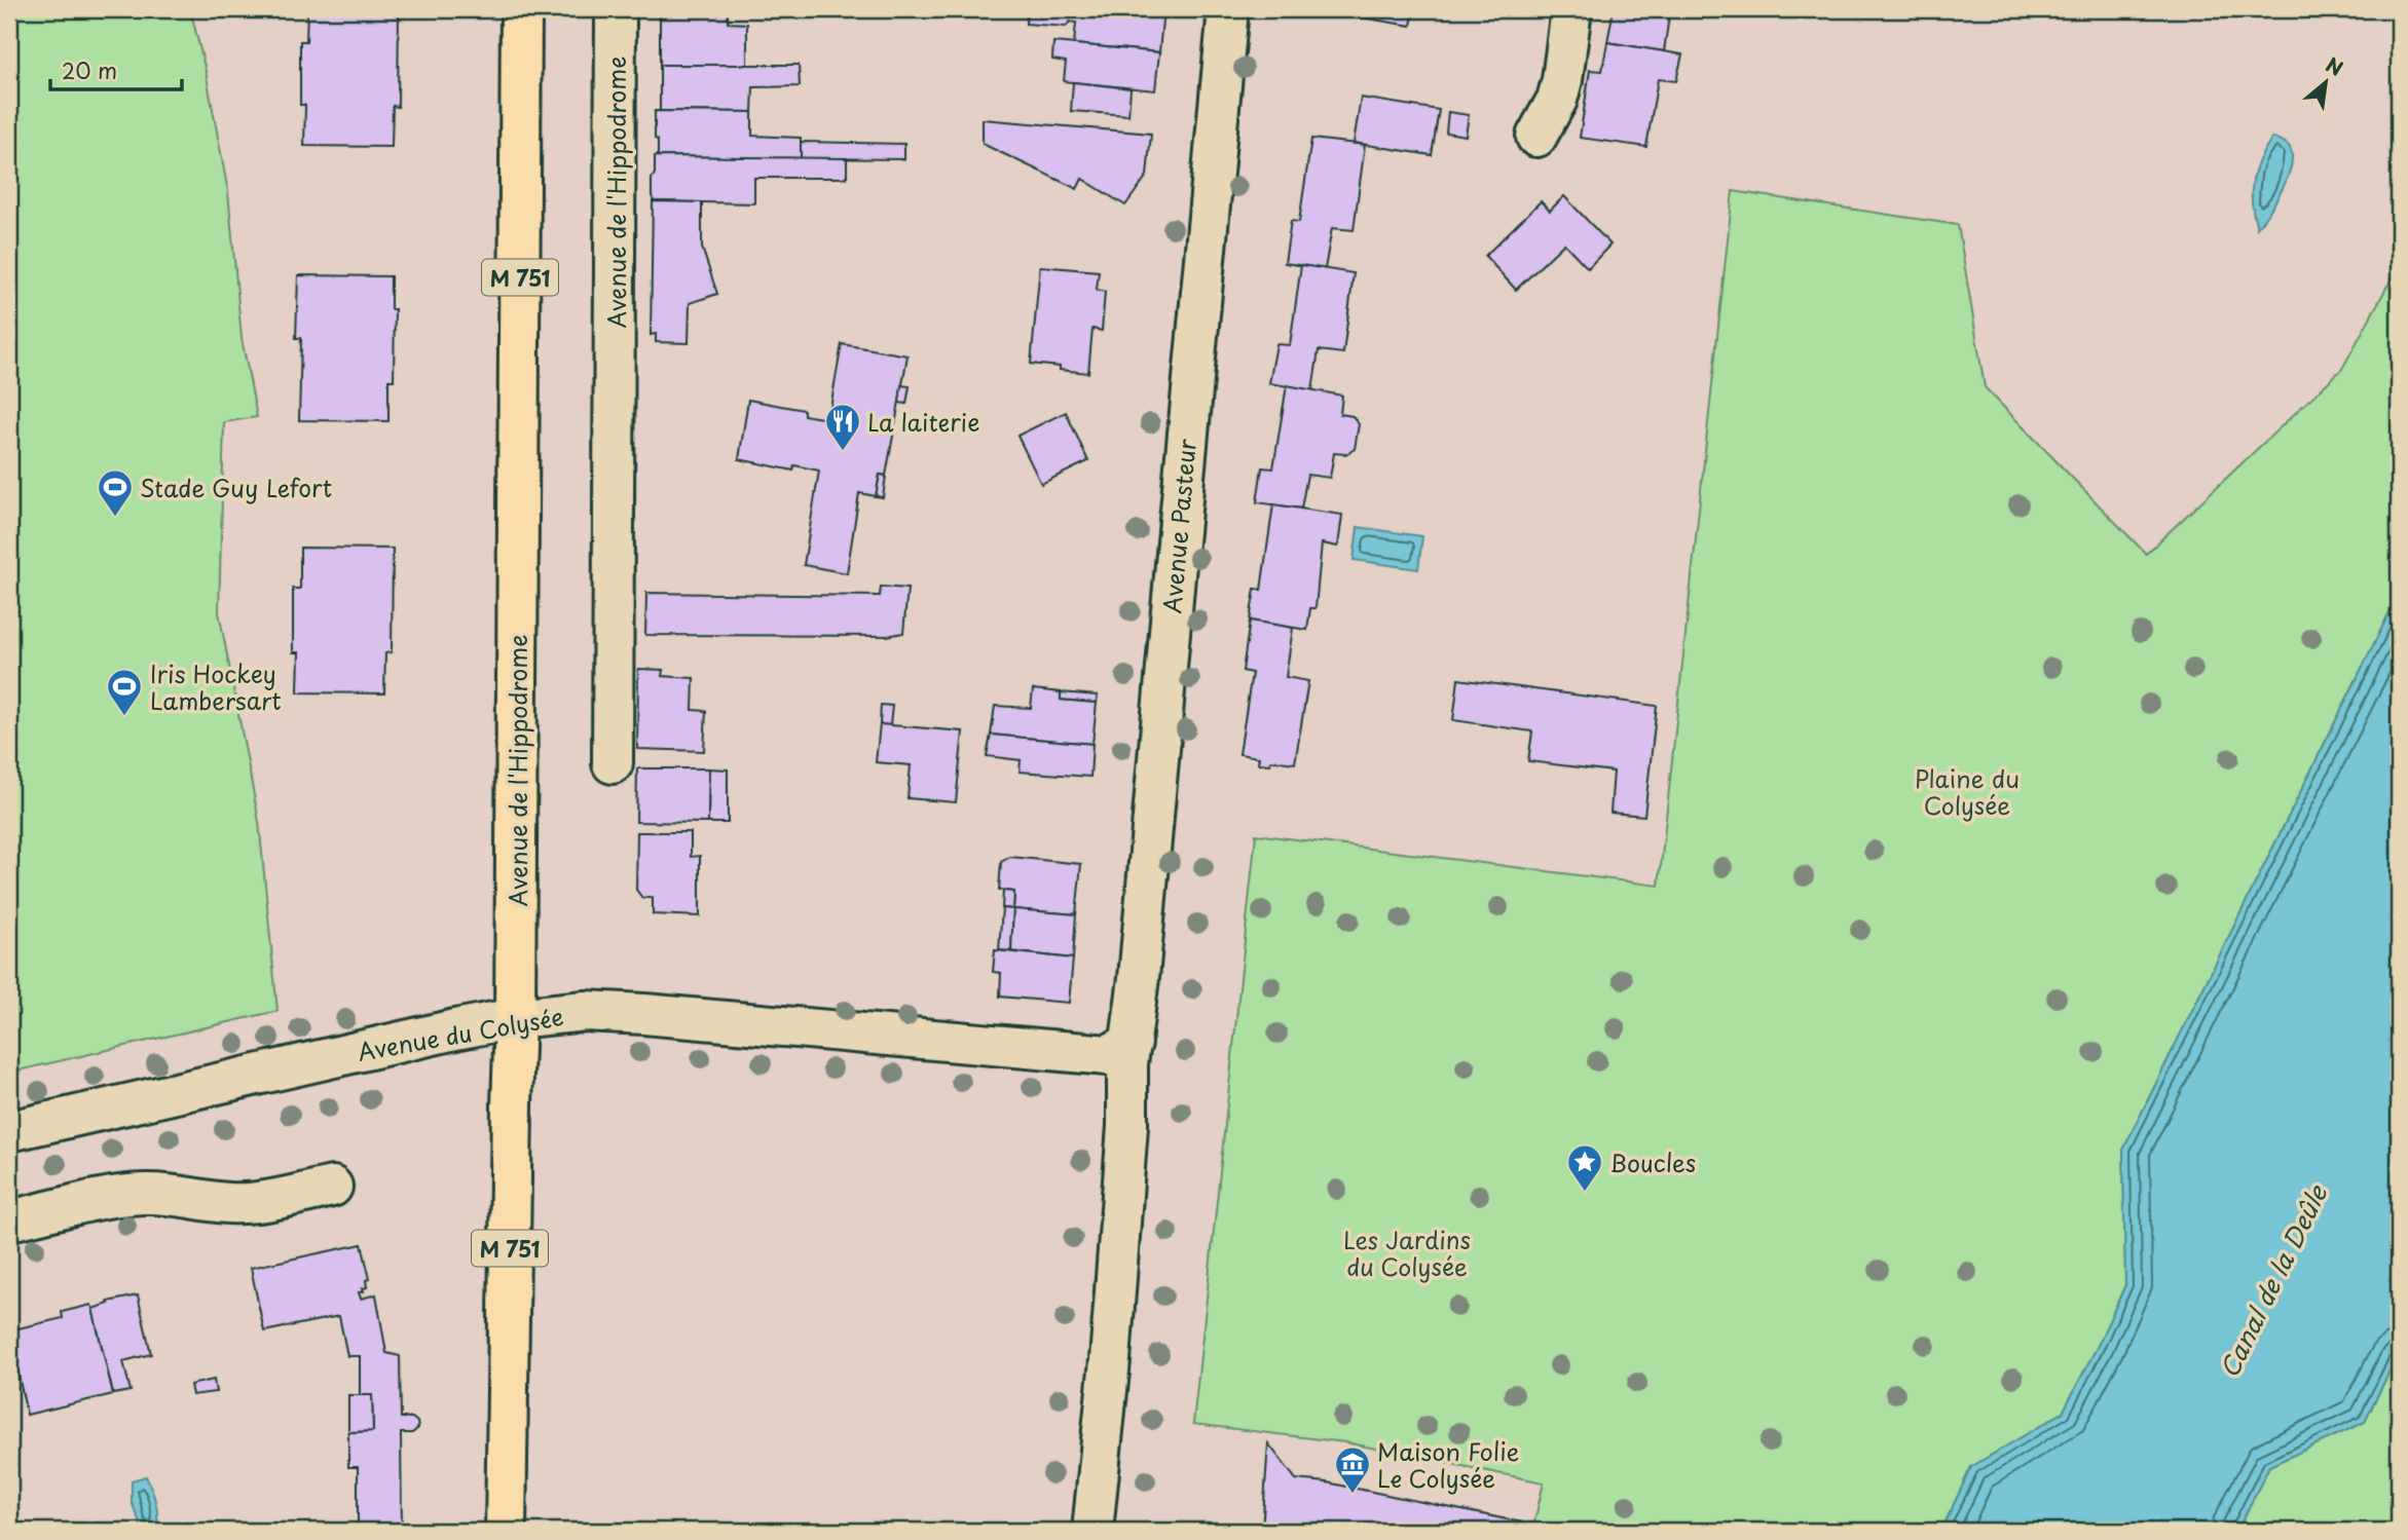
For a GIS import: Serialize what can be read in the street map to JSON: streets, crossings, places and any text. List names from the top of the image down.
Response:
{
  "streets": {
    "main road": ["Avenue de l'Hippodrome", "M 751"],
    "street": ["Avenue Pasteur", "Avenue du Colysée"]
  },
  "crossings": [
    ["Avenue de l'Hippodrome", "Avenue du Colysée"],
    ["Avenue Pasteur", "Avenue du Colysée"]
  ],
  "water": ["Canal de la Deûle"],
  "parks": ["Plaine du Colysée", "Les Jardins du Colysée"],
  "places": {
    "restaurant": ["La laiterie"],
    "sports": ["Stade Guy Lefort", "Iris Hockey Lambersart"],
    "place": ["Boucles"],
    "museum": ["Maison Folie Le Colysée"]
  },
  "scale_bar": "20 m",
  "north": "top right"
}
